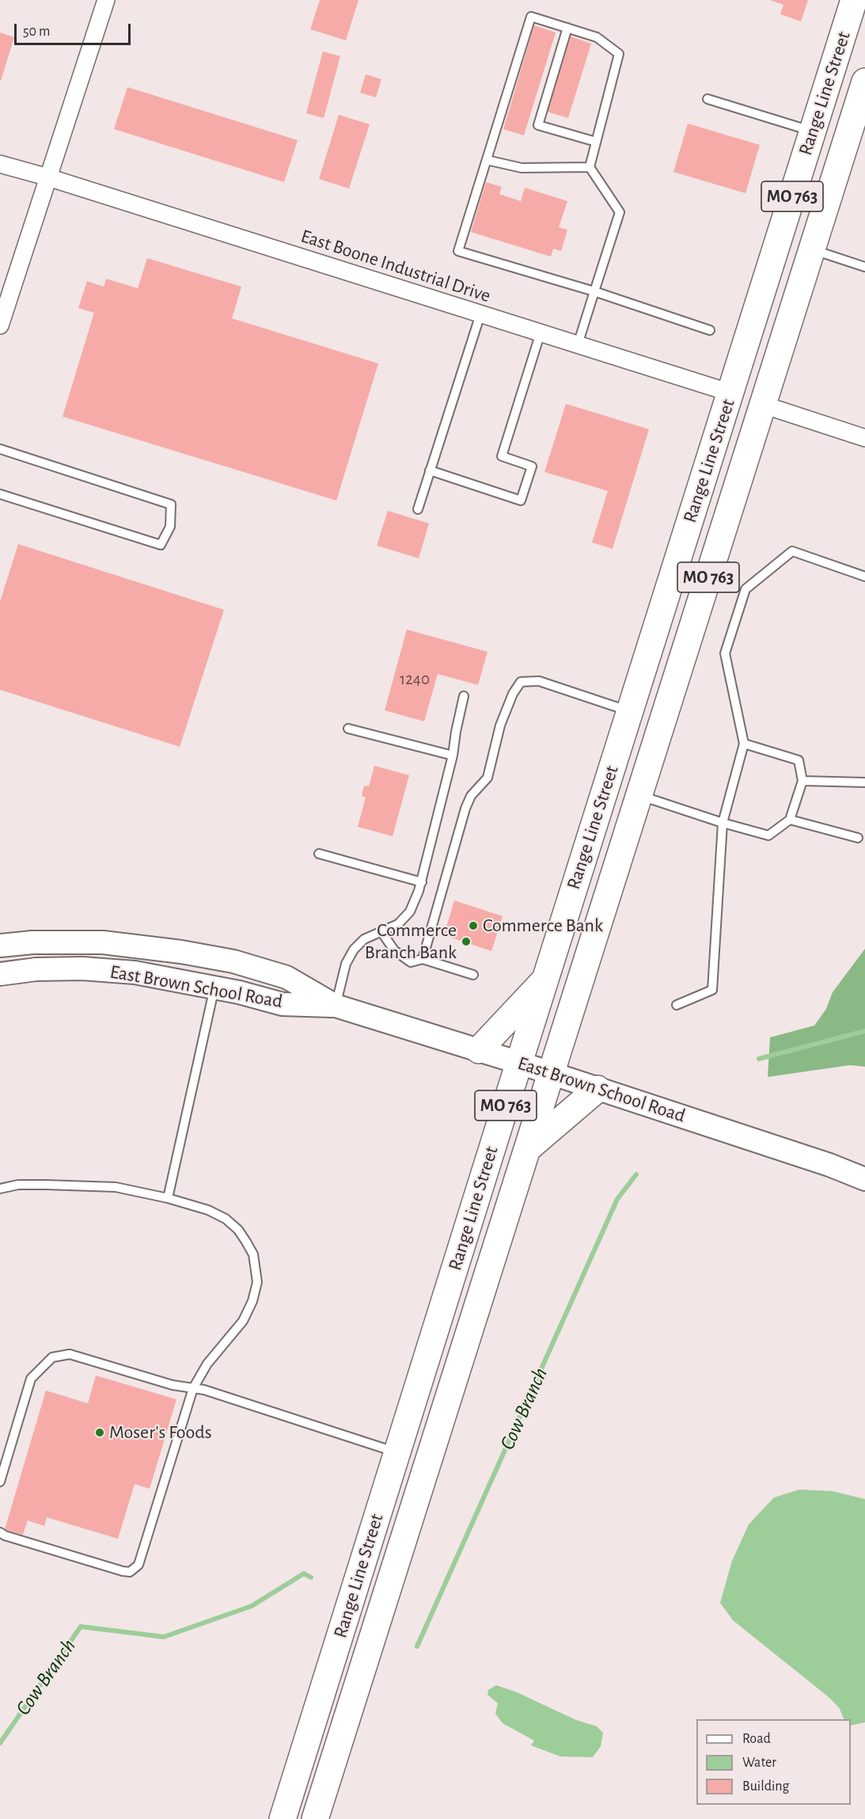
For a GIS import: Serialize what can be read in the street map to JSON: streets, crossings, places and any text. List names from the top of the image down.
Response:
{
  "streets": {
    "main road": ["Range Line Street", "MO 763", "East Brown School Road"],
    "street": ["East Boone Industrial Drive"]
  },
  "crossings": [
    ["Range Line Street", "East Boone Industrial Drive"],
    ["Range Line Street", "East Brown School Road"]
  ],
  "water": ["Cow Branch"],
  "places": ["Commerce Bank", "Commerce Branch Bank", "Moser's Foods"],
  "house_numbers": ["1240"],
  "legend": ["Road", "Water", "Building"],
  "scale_bar": "50 m"
}
